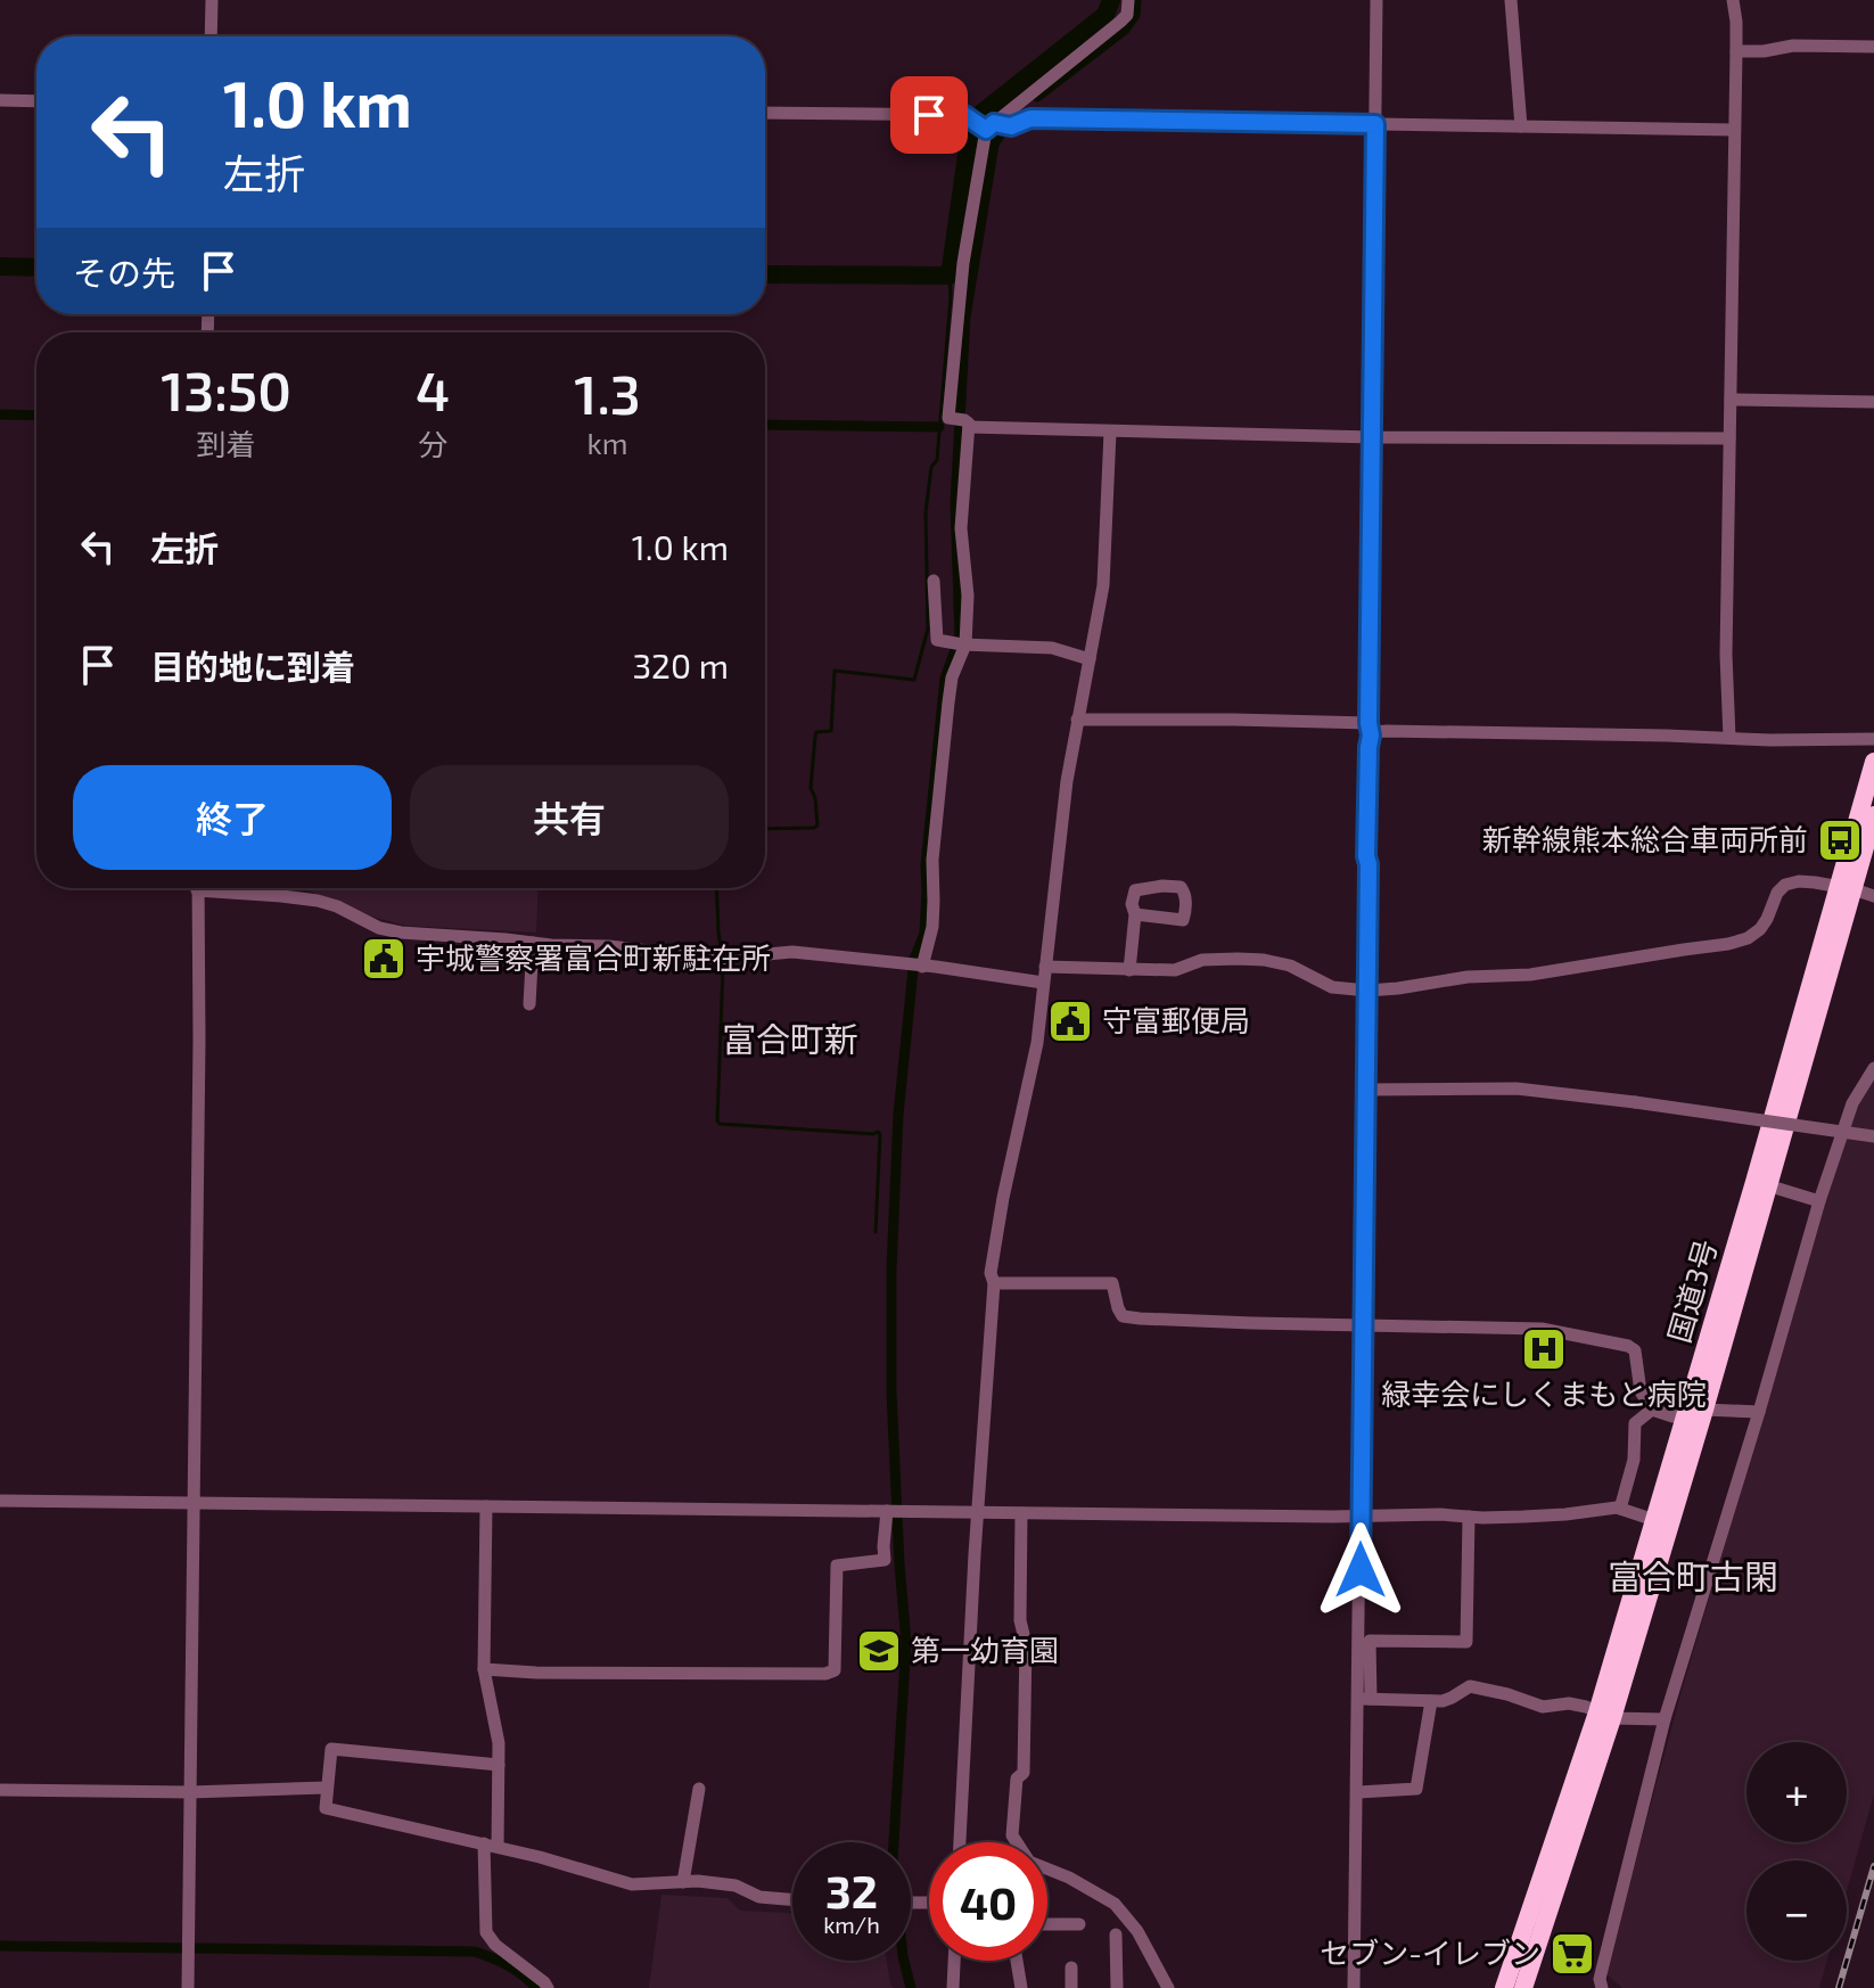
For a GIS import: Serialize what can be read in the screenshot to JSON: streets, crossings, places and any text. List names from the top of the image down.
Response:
{
  "streets": {
    "highway": ["国道3号"]
  },
  "districts": ["富合町新", "富合町古閑"],
  "places": {
    "bus stop": ["新幹線熊本総合車両所前"],
    "public building": ["宇城警察署富合町新駐在所", "守富郵便局"],
    "hospital": ["緑幸会にしくまもと病院"],
    "school or university": ["第一幼育園"],
    "supermarket": ["セブン-イレブン"]
  },
  "page": {
    "turn": ["1.0 km", "左折"],
    "then": "その先",
    "eta": [
      "13:50",
      "到着",
      "4",
      "分",
      "1.3",
      "km"
    ],
    "list": [
      {
        "name": "左折",
        "value": "1.0 km"
      },
      {
        "name": "目的地に到着",
        "value": "320 m"
      }
    ],
    "buttons": ["終了", "共有"],
    "map_buttons": ["+", "−"],
    "speed": "32 km/h",
    "limit": "40"
  }
}
